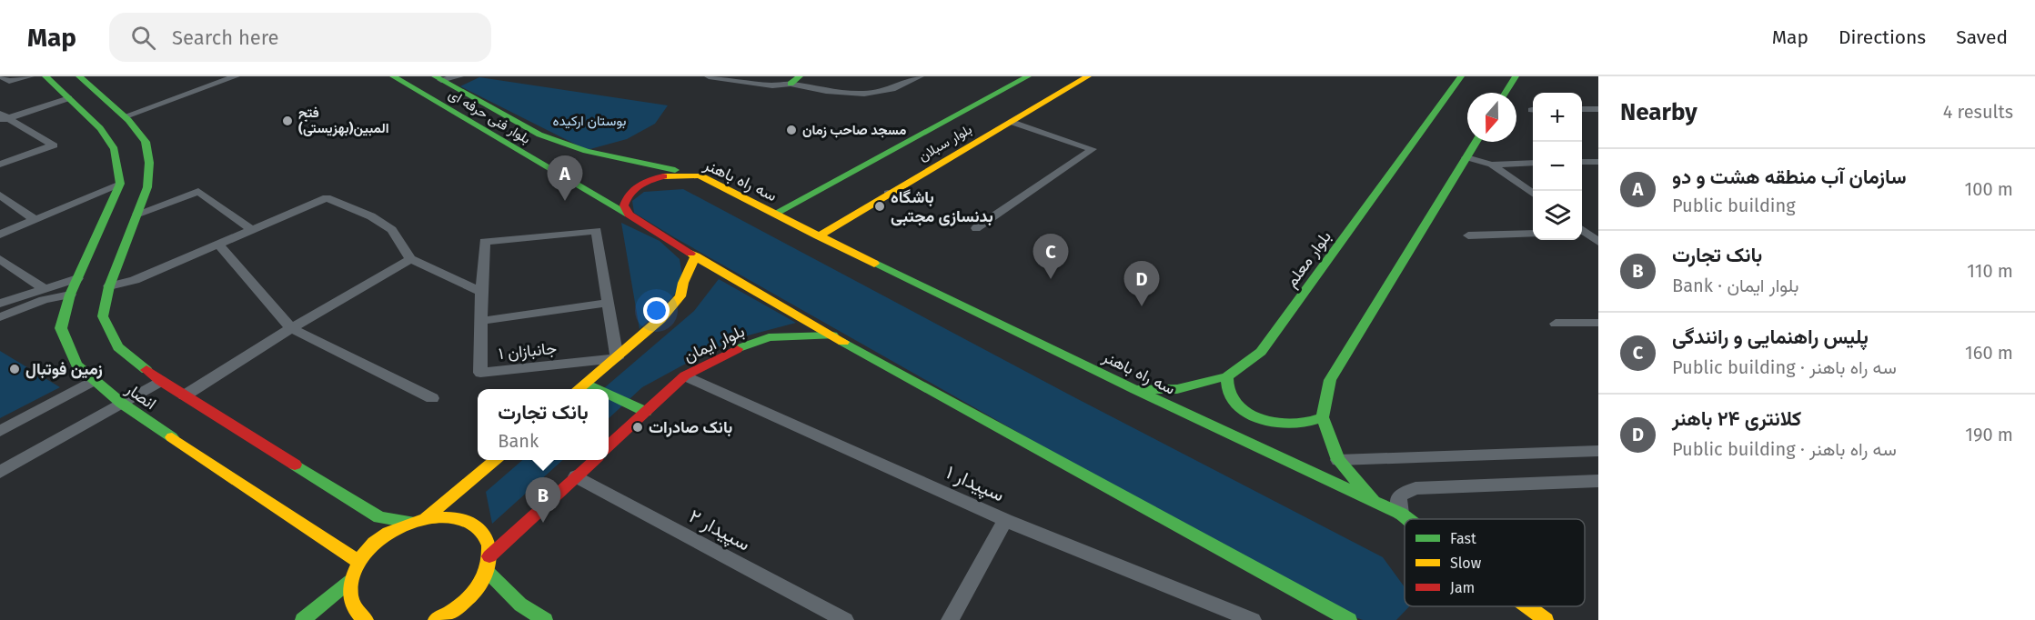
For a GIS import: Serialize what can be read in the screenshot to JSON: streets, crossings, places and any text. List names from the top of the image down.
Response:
{
  "streets": {
    "main road": [
      "بلوار فنی حرفه ای",
      "بلوار سبلان",
      "سه راه باهنر",
      "بلوار معلم",
      "بلوار ایمان",
      "انصار"
    ],
    "street": ["جانبازان ۱", "سپیدار ۱", "سپیدار ۲"]
  },
  "crossings": [
    ["بلوار فنی حرفه ای", "سه راه باهنر"],
    ["بلوار سبلان", "سه راه باهنر"],
    ["سه راه باهنر", "بلوار معلم"],
    ["بلوار ایمان", "سپیدار ۱"]
  ],
  "parks": ["بوستان ارکیده"],
  "places": [
    "فتح المبین(بهزیستی)",
    "مسجد صاحب زمان",
    "باشگاه بدنسازی مجتبی",
    "زمین فوتبال",
    "بانک صادرات"
  ],
  "legend": ["Fast", "Slow", "Jam"],
  "north": "bottom",
  "page": {
    "header": "Map",
    "search": "Search here",
    "nav": ["Map", "Directions", "Saved"],
    "heading": ["Nearby", "4 results"],
    "map_buttons": ["+", "−"],
    "list": [
      {
        "mark": "A",
        "name": "سازمان آب منطقه هشت و دو",
        "note": "Public building",
        "value": "100 m"
      },
      {
        "mark": "B",
        "name": "بانک تجارت",
        "note": "Bank · بلوار ایمان",
        "value": "110 m"
      },
      {
        "mark": "C",
        "name": "پلیس راهنمایی و رانندگی",
        "note": "Public building · سه راه باهنر",
        "value": "160 m"
      },
      {
        "mark": "D",
        "name": "کلانتری ۲۴ باهنر",
        "note": "Public building · سه راه باهنر",
        "value": "190 m"
      }
    ],
    "pins": [
      "A",
      "C",
      "D",
      "B"
    ],
    "popup": ["بانک تجارت", "Bank"]
  }
}
